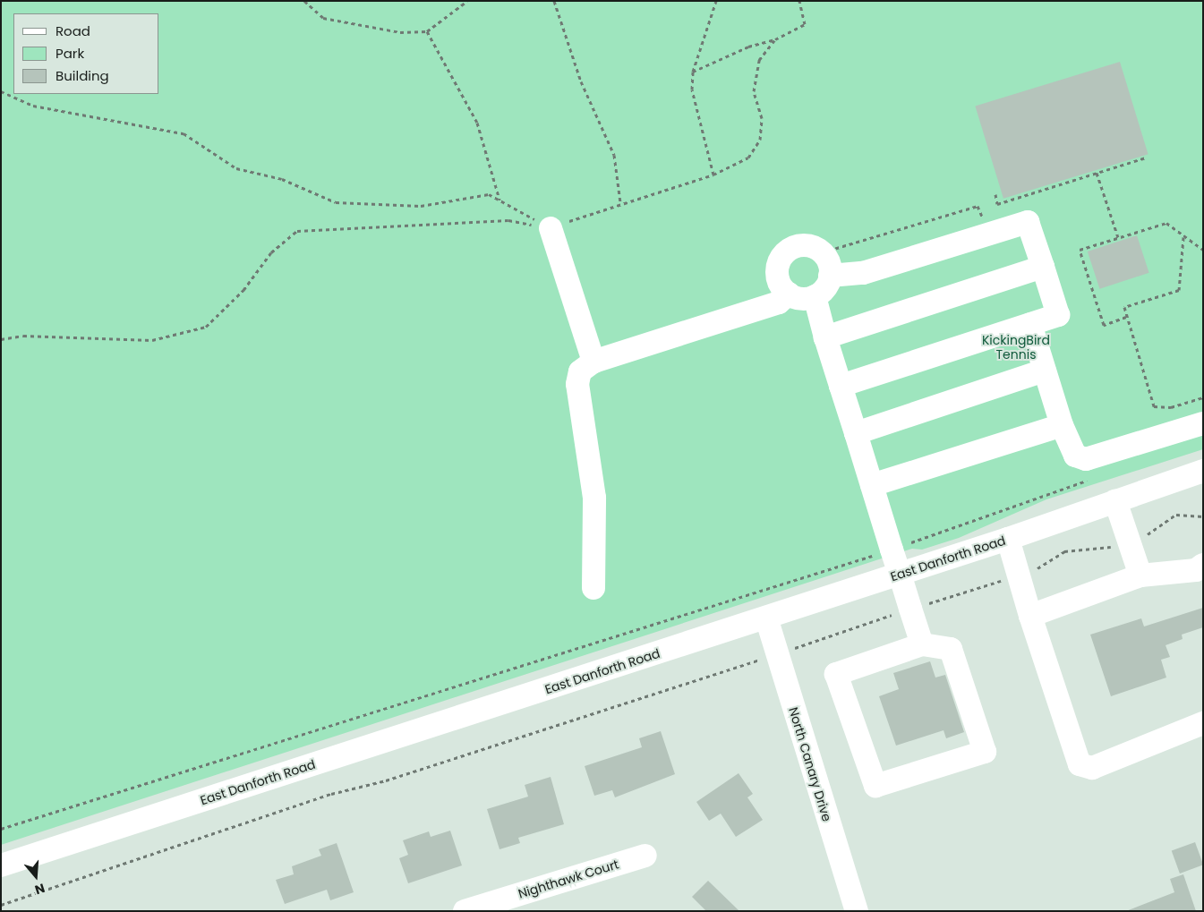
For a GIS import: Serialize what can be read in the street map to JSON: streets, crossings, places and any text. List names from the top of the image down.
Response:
{
  "streets": {
    "street": ["East Danforth Road", "North Canary Drive", "Nighthawk Court"]
  },
  "crossings": [
    ["East Danforth Road", "North Canary Drive"]
  ],
  "parks": ["KickingBird Tennis"],
  "legend": ["Road", "Park", "Building"],
  "north": "bottom"
}
